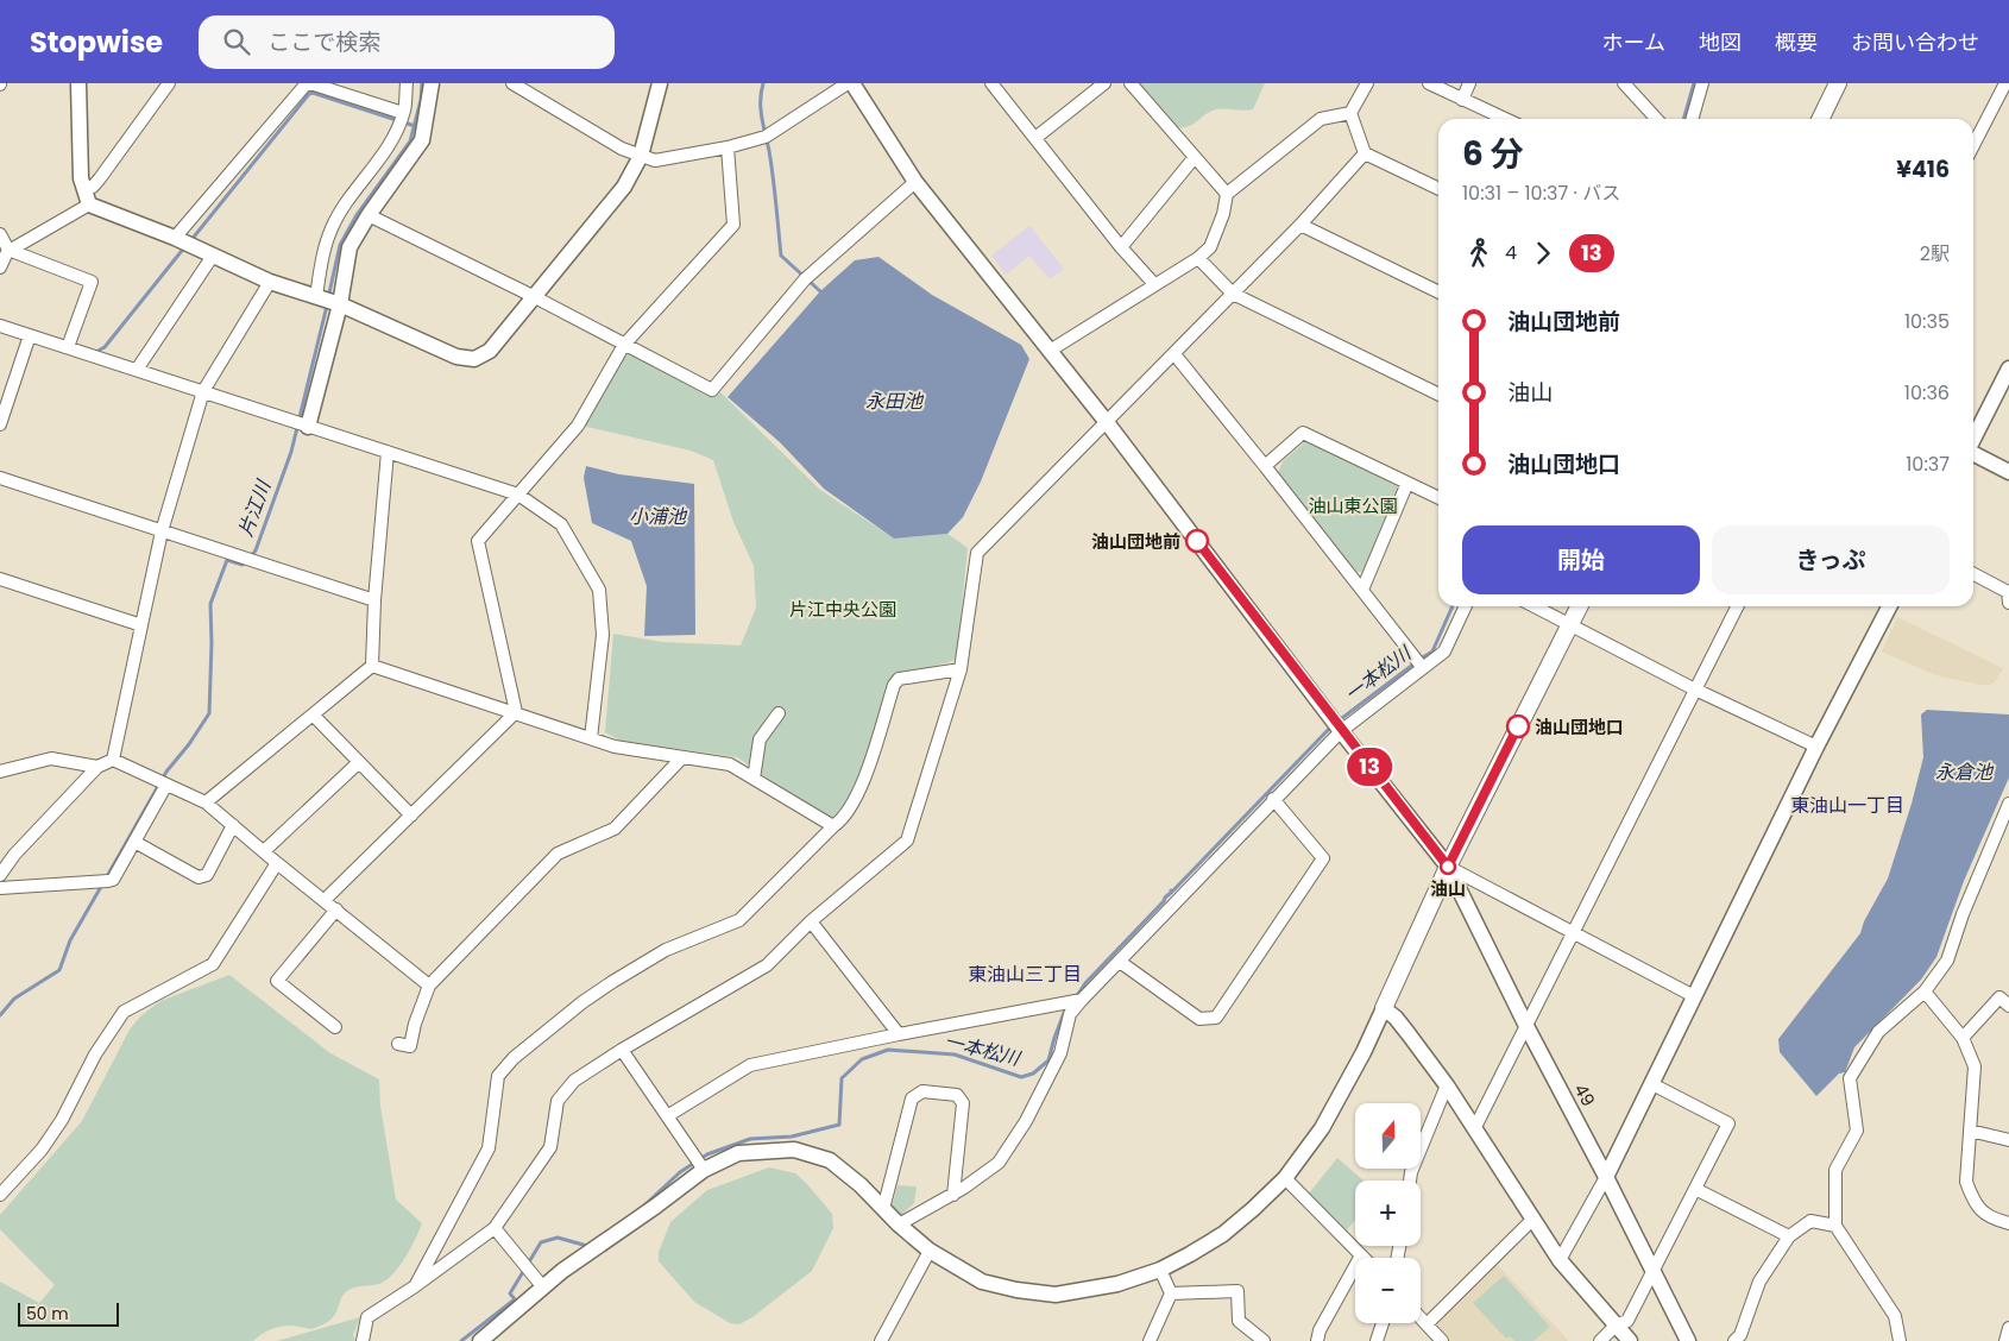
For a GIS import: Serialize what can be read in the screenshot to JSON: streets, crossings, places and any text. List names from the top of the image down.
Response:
{
  "streets": {
    "street": ["49"]
  },
  "districts": ["東油山一丁目", "東油山三丁目"],
  "water": [
    "永田池",
    "片江川",
    "小浦池",
    "一本松川",
    "永倉池"
  ],
  "parks": ["油山東公園", "片江中央公園"],
  "places": ["油山団地前", "油山団地口", "油山"],
  "lines": ["bus line 13"],
  "scale_bar": "50 m",
  "north": "top",
  "page": {
    "header": "Stopwise",
    "search": "ここで検索",
    "nav": [
      "ホーム",
      "地図",
      "概要",
      "お問い合わせ"
    ],
    "on_map": "13",
    "heading": ["6 分", "10:31 – 10:37 · バス", "¥416"],
    "legs": ["4", "13", "2駅"],
    "list": [
      {
        "name": "油山団地前",
        "value": "10:35"
      },
      {
        "name": "油山",
        "value": "10:36"
      },
      {
        "name": "油山団地口",
        "value": "10:37"
      }
    ],
    "buttons": ["開始", "きっぷ"],
    "map_buttons": ["+", "−"],
    "scale": "50 m"
  }
}
